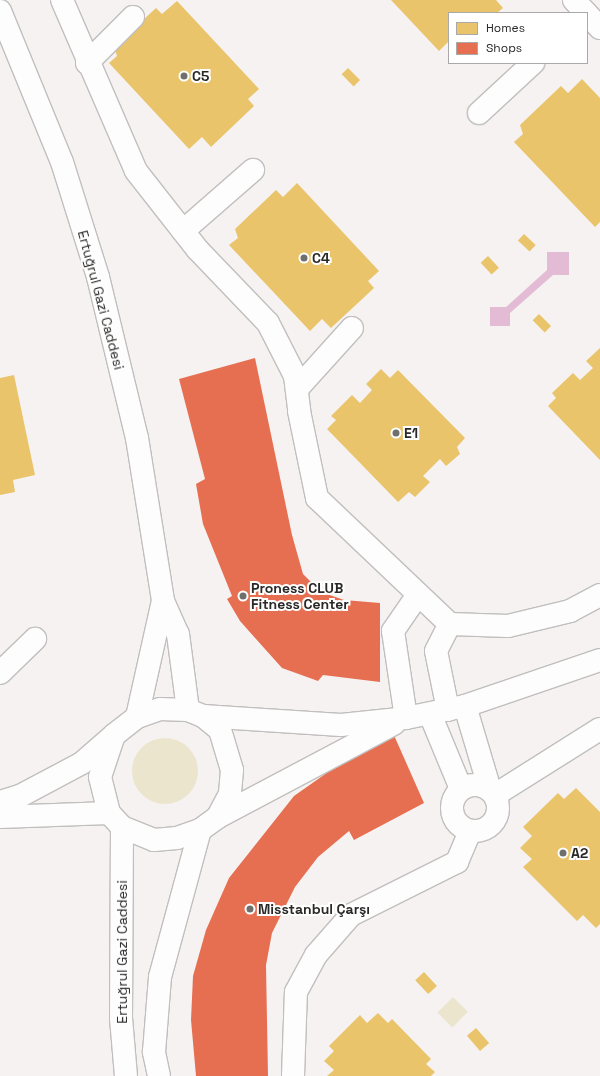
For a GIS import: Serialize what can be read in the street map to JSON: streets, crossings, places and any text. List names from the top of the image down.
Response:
{
  "streets": {
    "street": ["Ertuğrul Gazi Caddesi"]
  },
  "places": [
    "C5",
    "C4",
    "E1",
    "Proness CLUB Fitness Center",
    "A2",
    "Misstanbul Çarşı"
  ],
  "legend": ["Homes", "Shops"]
}
